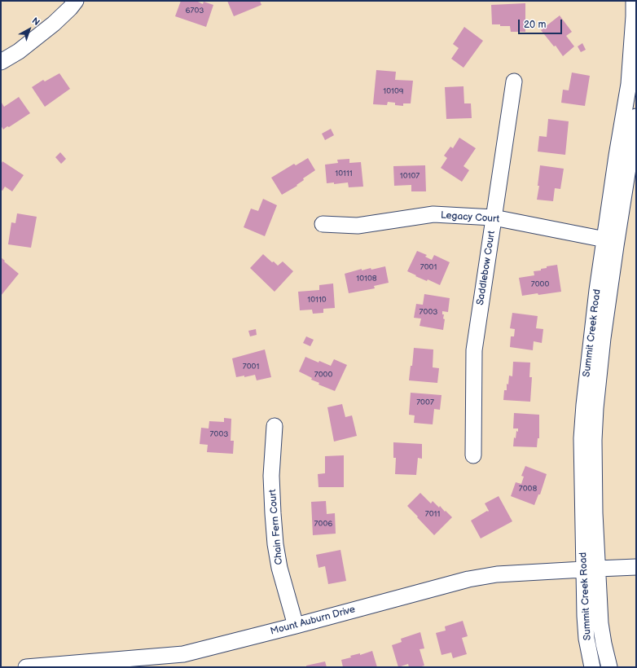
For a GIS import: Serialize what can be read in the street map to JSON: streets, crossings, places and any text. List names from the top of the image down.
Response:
{
  "streets": {
    "street": [
      "Legacy Court",
      "Saddlebow Court",
      "Summit Creek Road",
      "Chain Fern Court",
      "Mount Auburn Drive"
    ]
  },
  "crossings": [
    ["Legacy Court", "Saddlebow Court"],
    ["Legacy Court", "Summit Creek Road"],
    ["Summit Creek Road", "Mount Auburn Drive"],
    ["Chain Fern Court", "Mount Auburn Drive"]
  ],
  "house_numbers": [
    "6703",
    "10109",
    "10111",
    "10107",
    "7001",
    "10108",
    "7000",
    "10110",
    "7003",
    "7001",
    "7000",
    "7007",
    "7003",
    "7008",
    "7011",
    "7006"
  ],
  "scale_bar": "20 m",
  "north": "top right"
}
